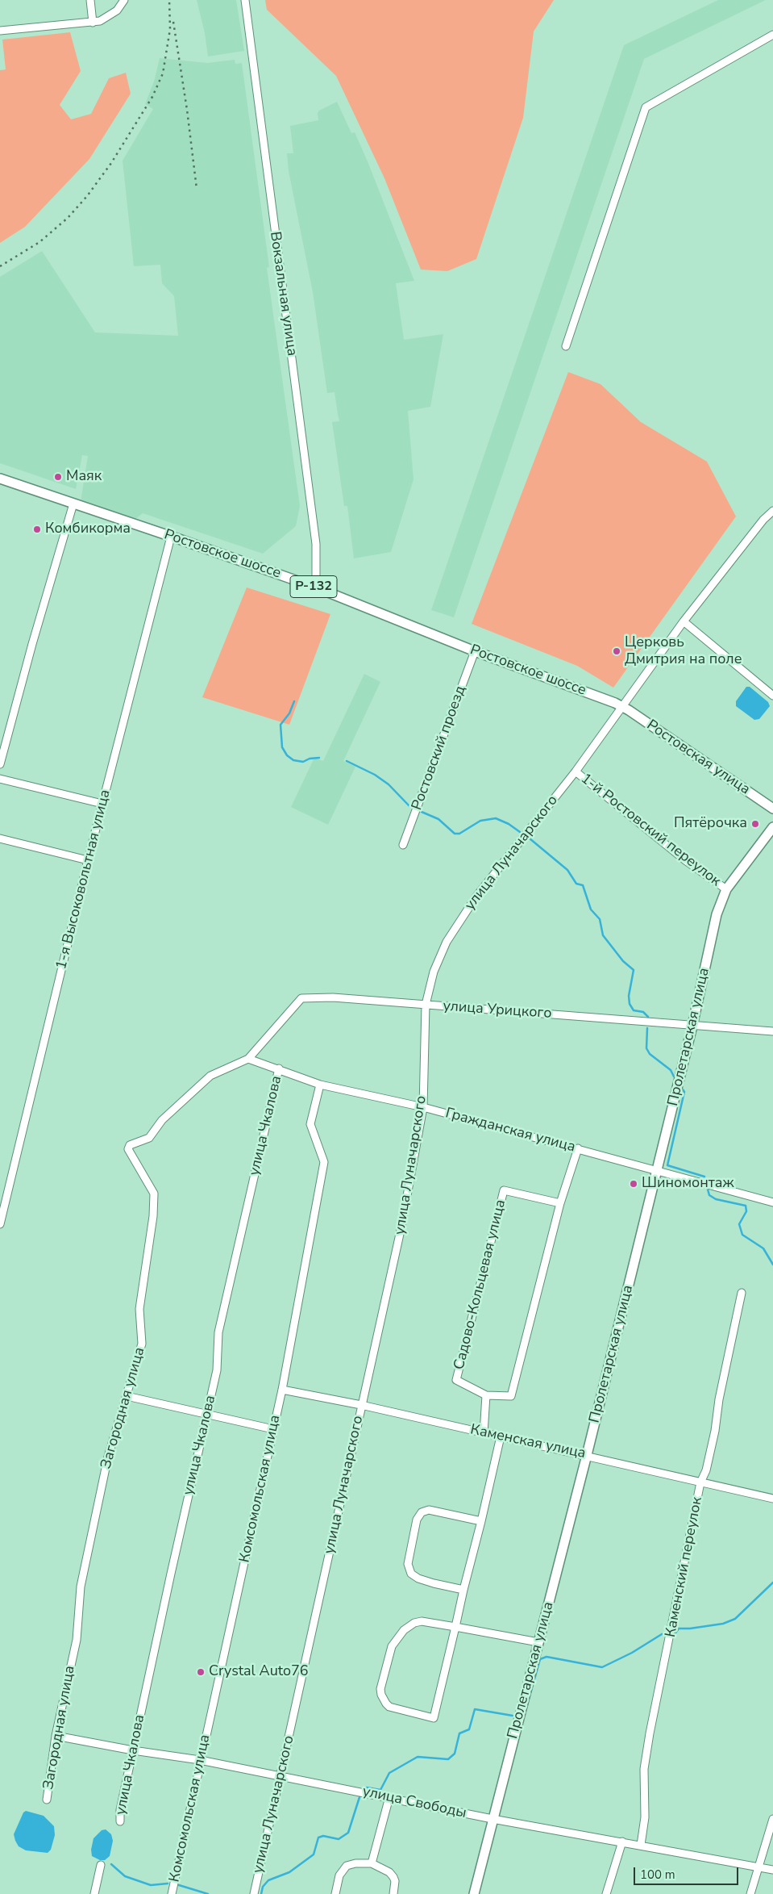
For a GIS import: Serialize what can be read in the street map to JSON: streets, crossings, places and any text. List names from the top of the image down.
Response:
{
  "streets": {
    "main road": [
      "Ростовское шоссе",
      "Р-132",
      "Ростовская улица",
      "Пролетарская улица"
    ],
    "street": [
      "Вокзальная улица",
      "Ростовский проезд",
      "1-й Ростовский переулок",
      "улица Луначарского",
      "1-я Высоковольтная улица",
      "улица Урицкого",
      "улица Чкалова",
      "Гражданская улица",
      "Садово-Кольцевая улица",
      "Загородная улица",
      "Каменская улица",
      "Комсомольская улица",
      "Каменский переулок",
      "улица Свободы"
    ]
  },
  "crossings": [
    ["Вокзальная улица", "Ростовское шоссе"],
    ["Ростовское шоссе", "Ростовский проезд"],
    ["Ростовское шоссе", "Ростовская улица"],
    ["Ростовское шоссе", "улица Луначарского"],
    ["Ростовское шоссе", "1-я Высоковольтная улица"],
    ["Ростовская улица", "улица Луначарского"],
    ["1-й Ростовский переулок", "улица Луначарского"],
    ["1-й Ростовский переулок", "Пролетарская улица"],
    ["улица Луначарского", "улица Урицкого"],
    ["улица Луначарского", "Гражданская улица"],
    ["улица Луначарского", "Каменская улица"],
    ["улица Луначарского", "улица Свободы"],
    ["улица Урицкого", "Пролетарская улица"],
    ["улица Урицкого", "Гражданская улица"],
    ["улица Урицкого", "Загородная улица"],
    ["Пролетарская улица", "Гражданская улица"],
    ["Пролетарская улица", "Каменская улица"],
    ["Пролетарская улица", "улица Свободы"],
    ["улица Чкалова", "Гражданская улица"],
    ["улица Чкалова", "улица Свободы"],
    ["Гражданская улица", "Садово-Кольцевая улица"],
    ["Гражданская улица", "Загородная улица"],
    ["Гражданская улица", "Комсомольская улица"],
    ["Загородная улица", "улица Свободы"],
    ["Каменская улица", "Комсомольская улица"],
    ["Каменская улица", "Каменский переулок"],
    ["Комсомольская улица", "улица Свободы"],
    ["Каменский переулок", "улица Свободы"]
  ],
  "places": [
    "Маяк",
    "Комбикорма",
    "Церковь Дмитрия на поле",
    "Пятёрочка",
    "Шиномонтаж",
    "Crystal Auto76"
  ],
  "scale_bar": "100 m"
}
